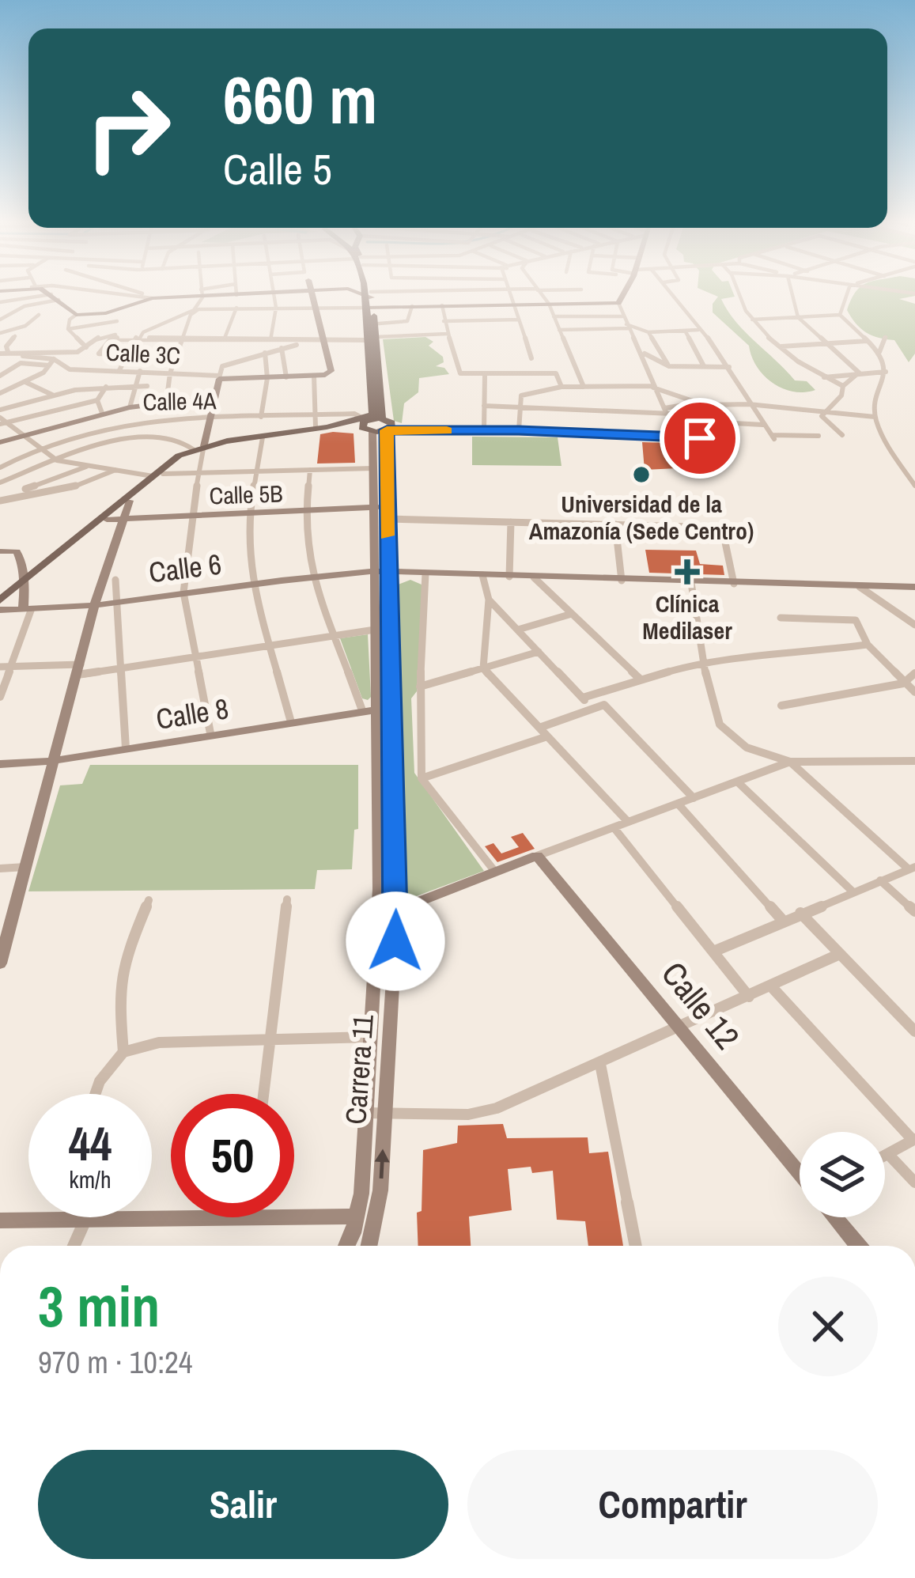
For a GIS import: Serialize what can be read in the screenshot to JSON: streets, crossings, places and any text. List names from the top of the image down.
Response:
{
  "streets": {
    "main road": ["Carrera 11"],
    "street": [
      "Calle 3C",
      "Calle 4A",
      "Calle 5B",
      "Calle 6",
      "Calle 8",
      "Calle 12"
    ]
  },
  "crossings": [
    ["Calle 5B", "Carrera 11"],
    ["Calle 6", "Carrera 11"],
    ["Calle 8", "Carrera 11"]
  ],
  "places": {
    "other": ["Universidad de la Amazonía (Sede Centro)"],
    "health": ["Clínica Medilaser"]
  },
  "page": {
    "turn": ["660 m", "Calle 5"],
    "speed": "44 km/h",
    "limit": "50",
    "heading": ["3 min", "970 m · 10:24"],
    "buttons": ["Salir", "Compartir"]
  }
}
